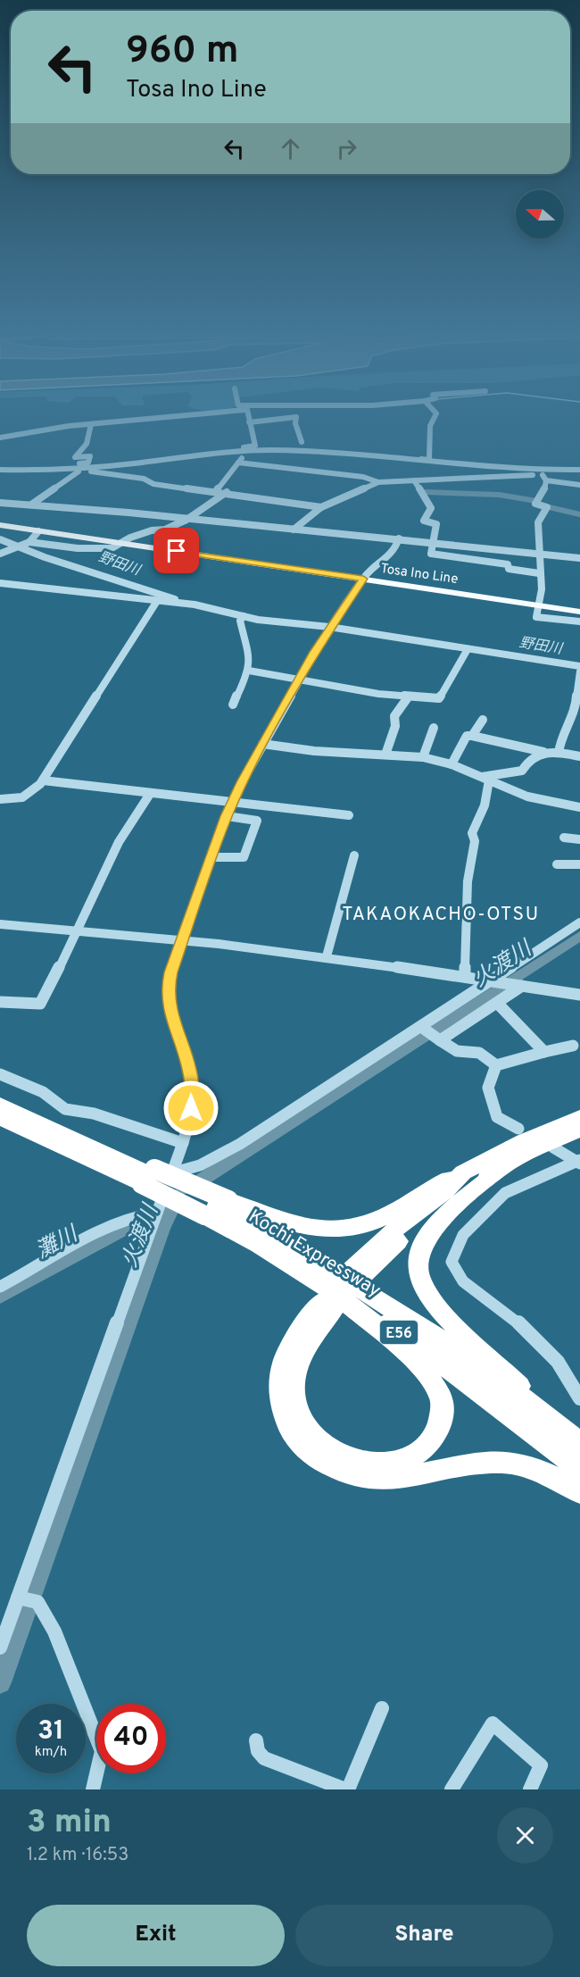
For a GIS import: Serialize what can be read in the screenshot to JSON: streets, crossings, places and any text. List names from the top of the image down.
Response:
{
  "streets": {
    "highway": ["Kochi Expressway", "E56"],
    "main road": ["Tosa Ino Line"]
  },
  "districts": ["TAKAOKACHO-OTSU"],
  "water": ["野田川", "火渡川", "灘川"],
  "north": "left",
  "page": {
    "turn": ["960 m", "Tosa Ino Line"],
    "speed": "31 km/h",
    "limit": "40",
    "heading": ["3 min", "1.2 km · 16:53"],
    "buttons": ["Exit", "Share"]
  }
}
